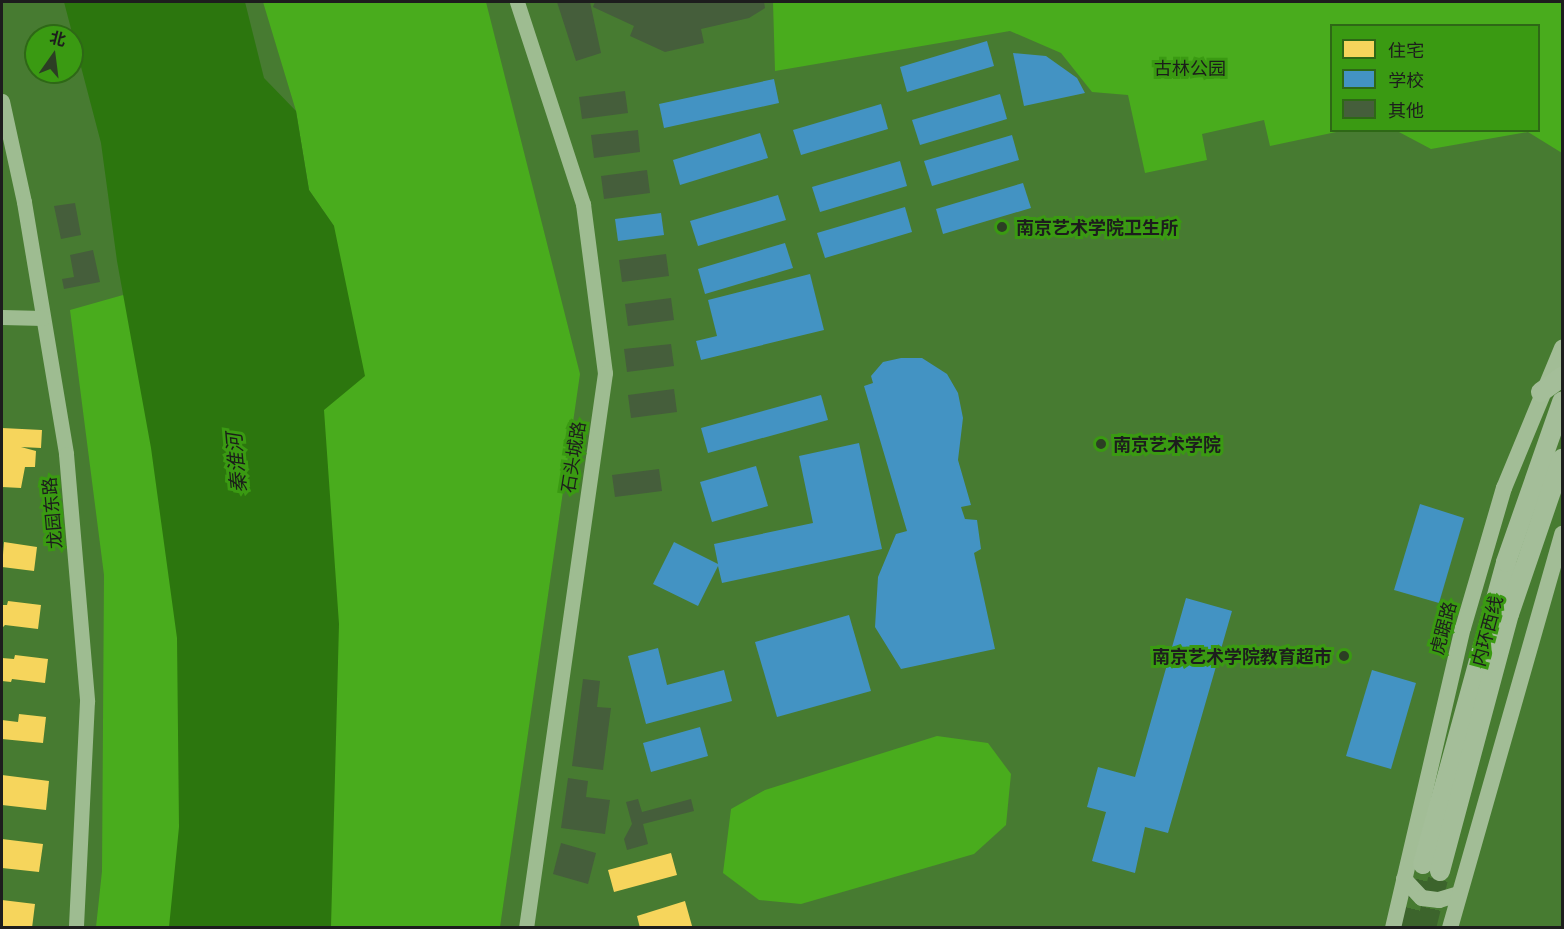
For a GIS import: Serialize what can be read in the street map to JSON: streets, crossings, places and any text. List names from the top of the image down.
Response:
{
  "streets": {
    "highway": ["内环西线"],
    "main road": ["虎踞路"],
    "street": ["石头城路", "龙园东路"]
  },
  "water": ["秦淮河"],
  "parks": ["古林公园"],
  "places": ["南京艺术学院卫生所", "南京艺术学院", "南京艺术学院教育超市"],
  "legend": ["住宅", "学校", "其他"],
  "north": "top"
}
